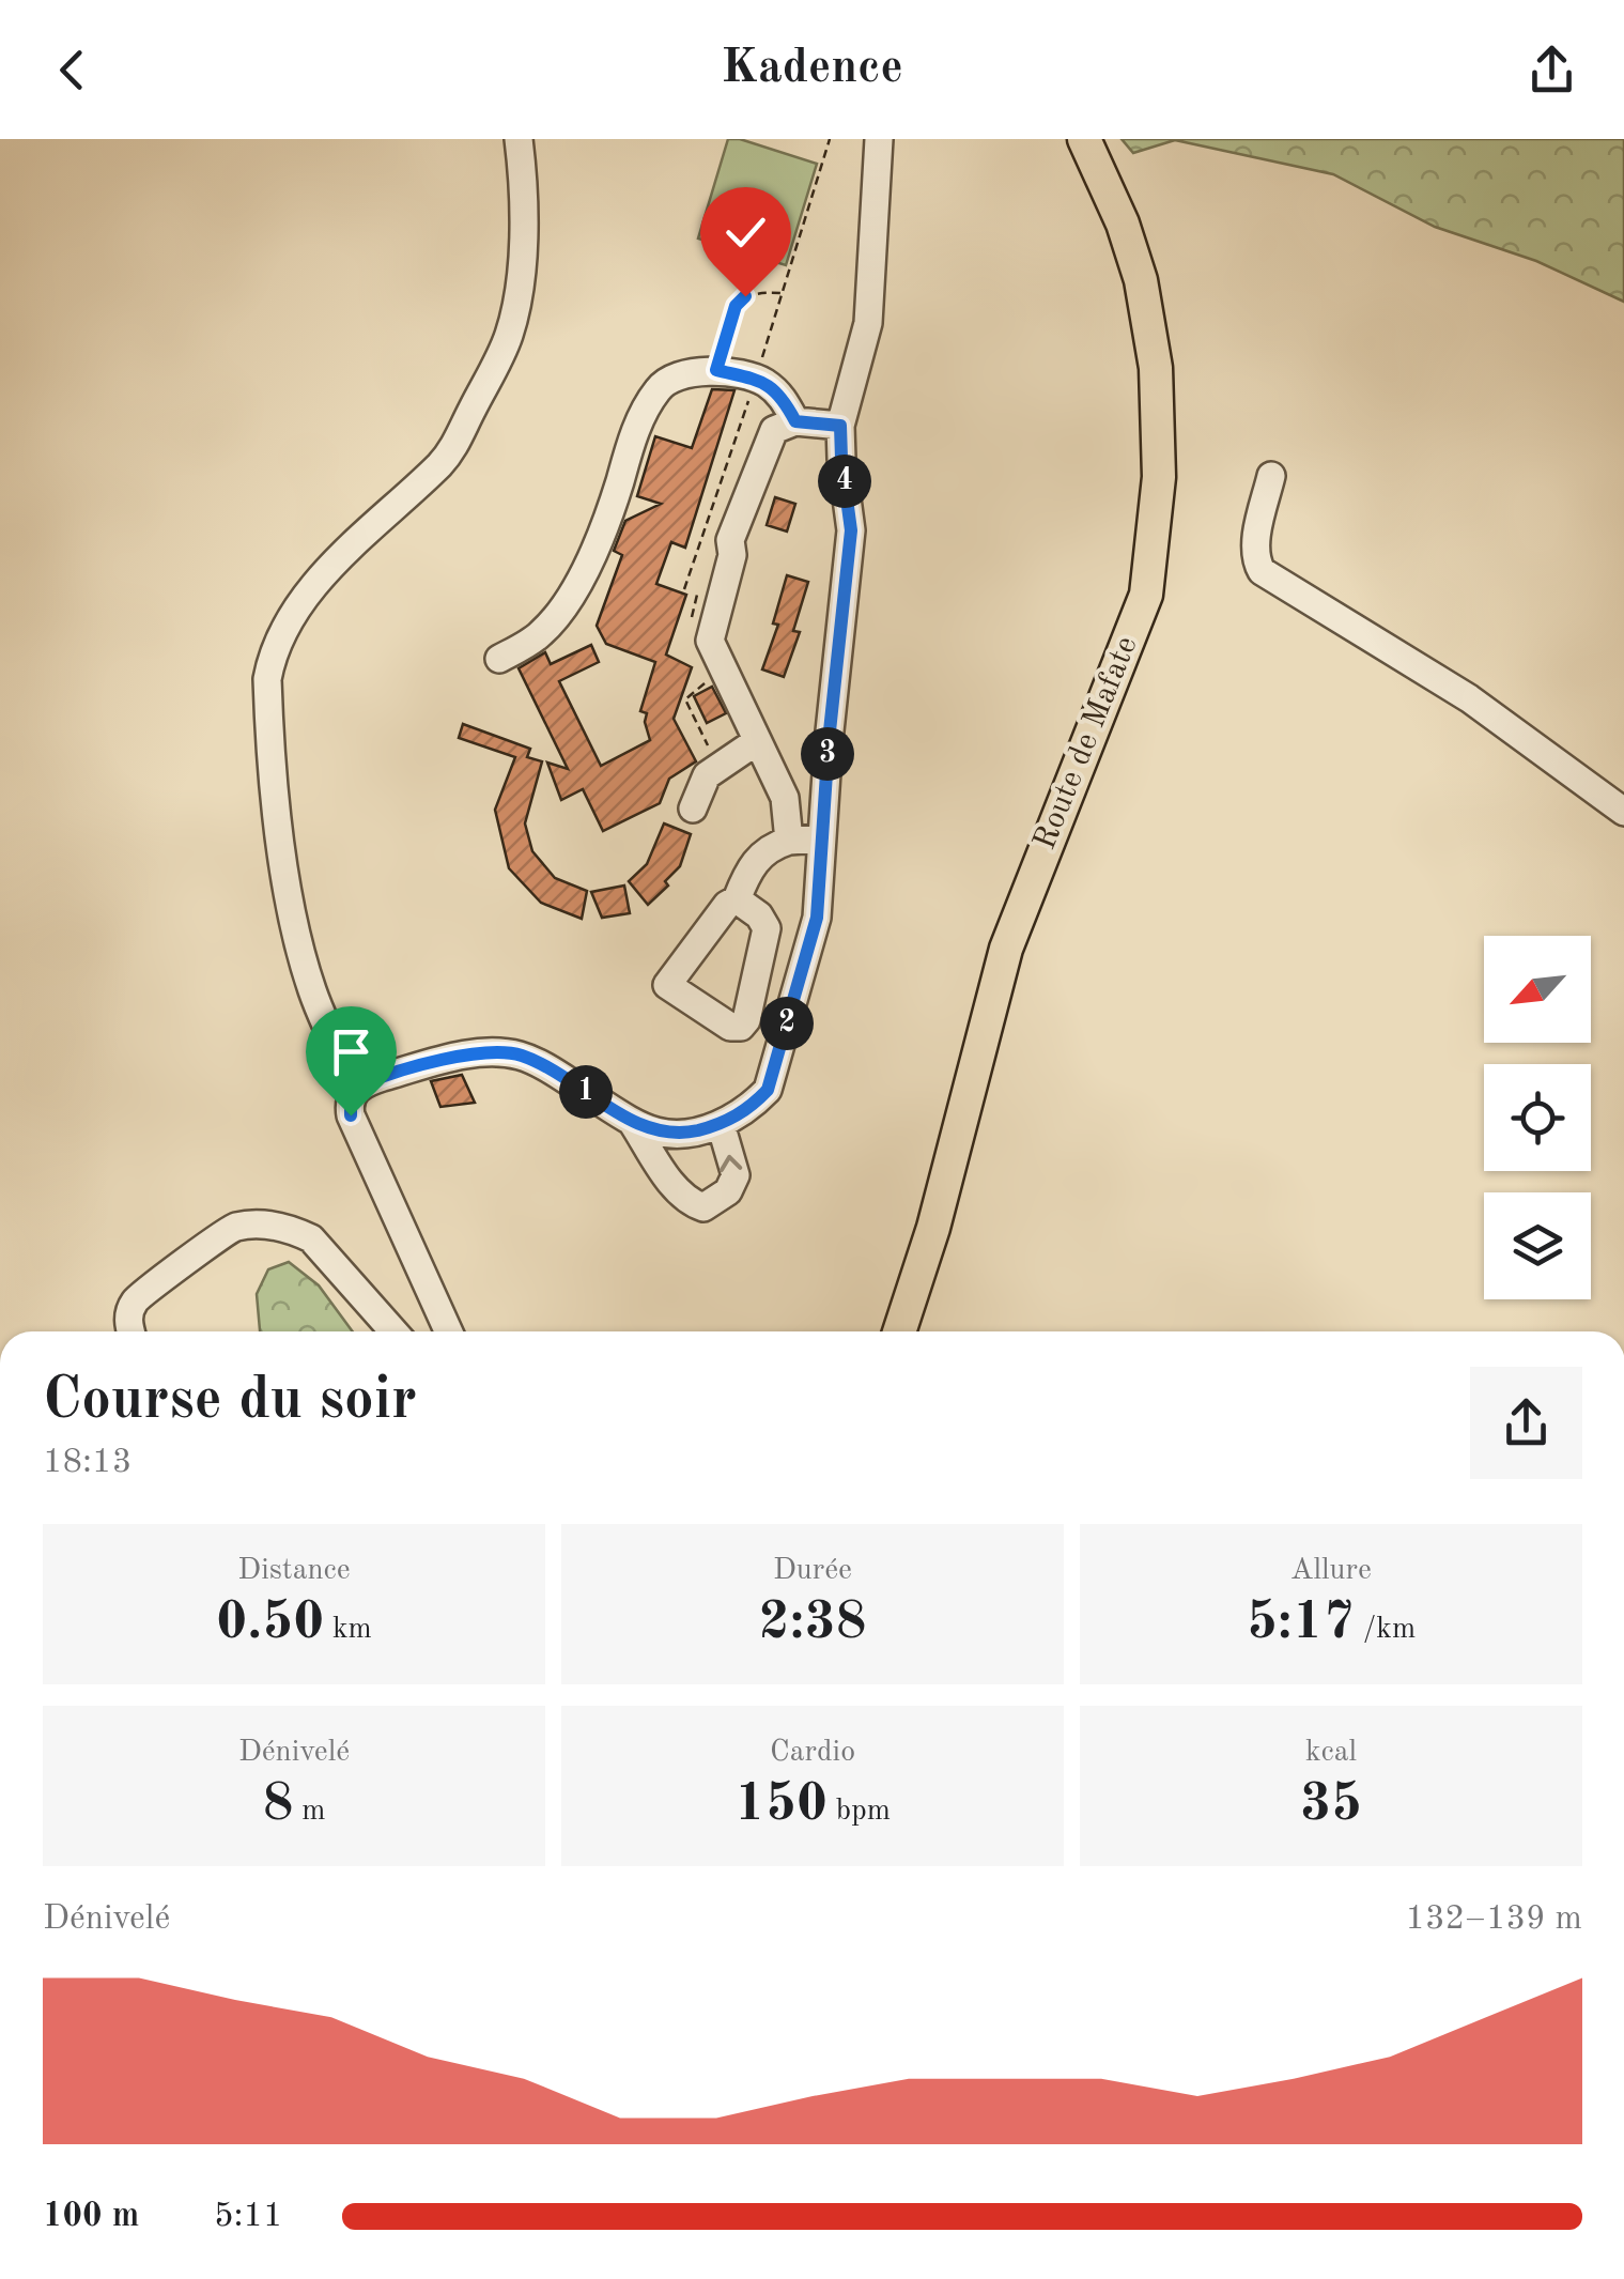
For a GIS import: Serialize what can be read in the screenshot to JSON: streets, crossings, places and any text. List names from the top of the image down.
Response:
{
  "streets": {
    "main road": ["Route de Mafate"]
  },
  "north": "bottom left",
  "page": {
    "header": "Kadence",
    "pins": [
      "4",
      "3",
      "2",
      "1"
    ],
    "heading": ["Course du soir", "18:13"],
    "stats": [
      ["Distance", "0.50 km"],
      ["Durée", "2:38"],
      ["Allure", "5:17 /km"],
      ["Dénivelé", "8 m"],
      ["Cardio", "150 bpm"],
      ["kcal", "35"]
    ],
    "chart": ["Dénivelé", "132–139 m"],
    "list": [
      {
        "name": "100 m",
        "note": "5:11"
      }
    ]
  }
}
